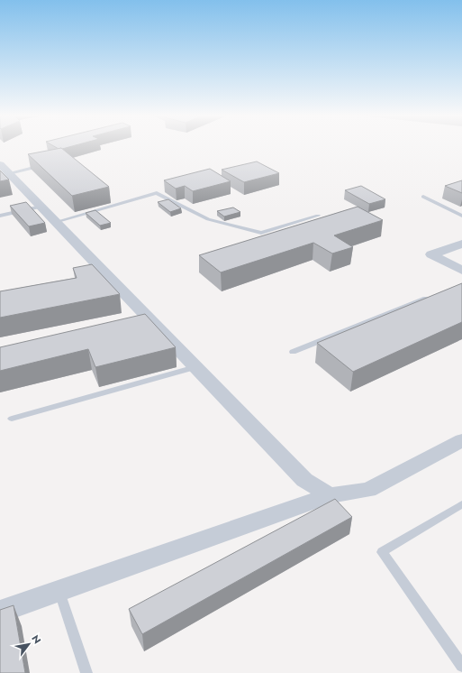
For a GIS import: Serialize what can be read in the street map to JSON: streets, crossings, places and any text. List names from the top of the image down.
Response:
{
  "north": "top right"
}
